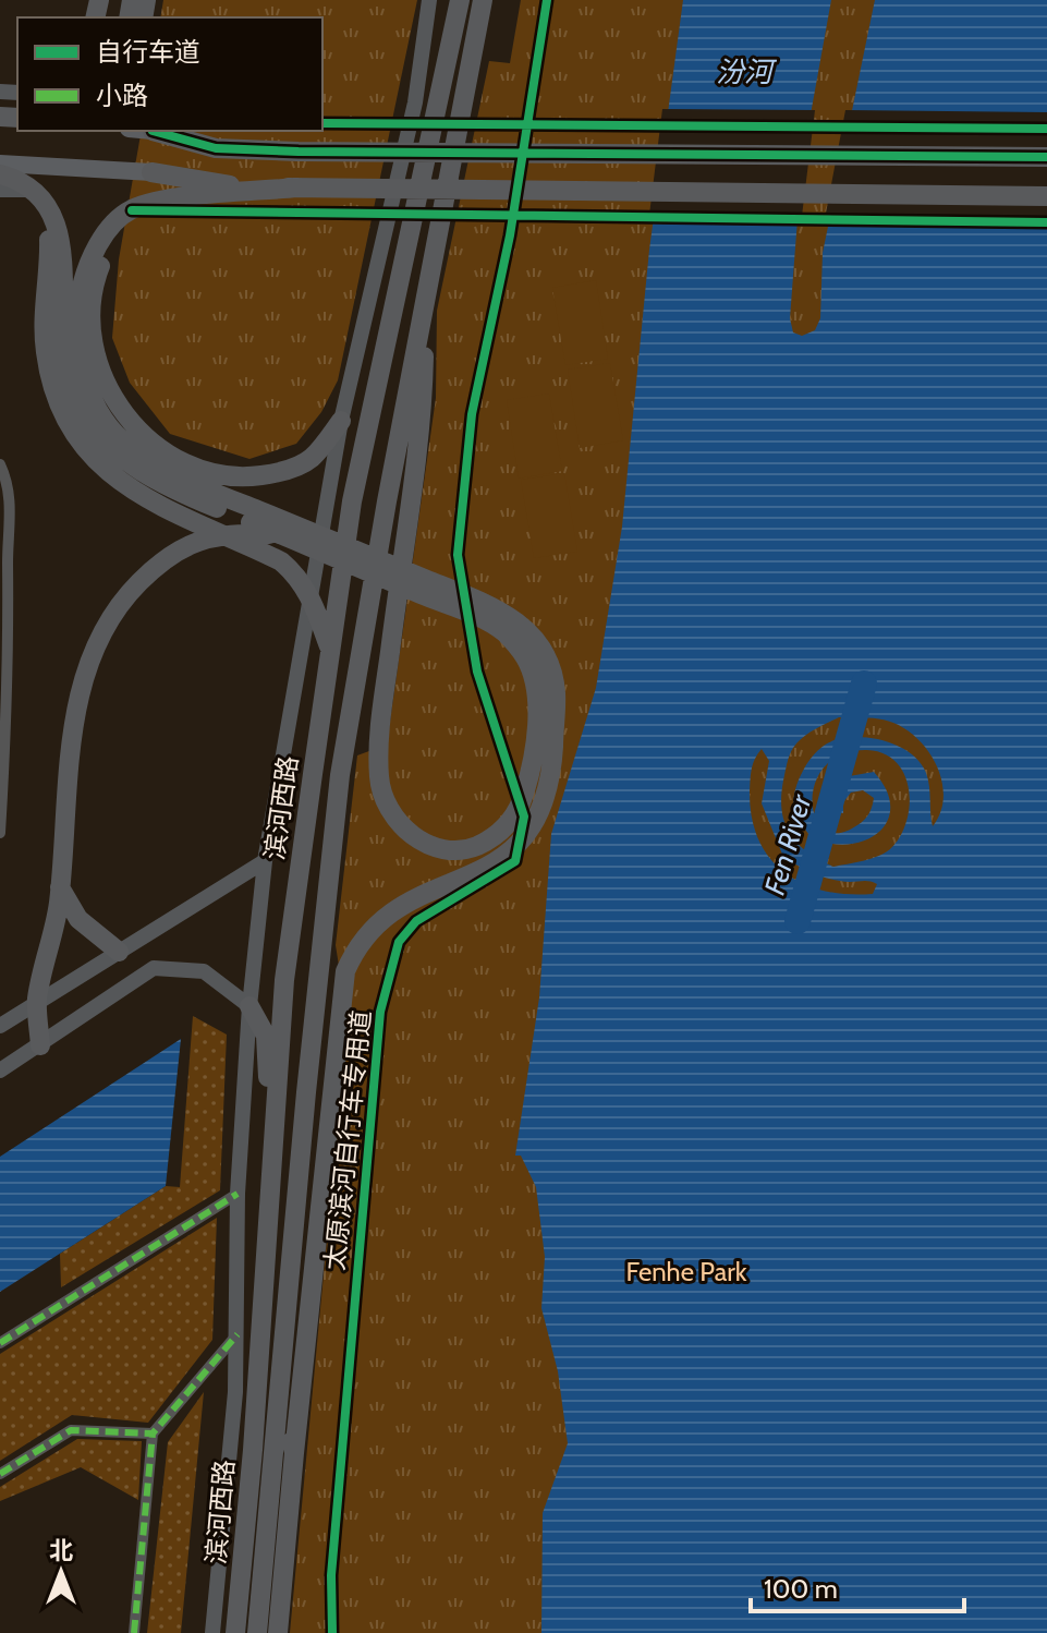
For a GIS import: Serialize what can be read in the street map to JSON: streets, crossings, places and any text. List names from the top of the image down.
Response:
{
  "streets": {
    "highway": ["滨河西路"],
    "cycle path": ["太原滨河自行车专用道"]
  },
  "water": ["汾河", "Fen River"],
  "parks": ["Fenhe Park"],
  "legend": ["自行车道", "小路"],
  "scale_bar": "100 m",
  "north": "top"
}
